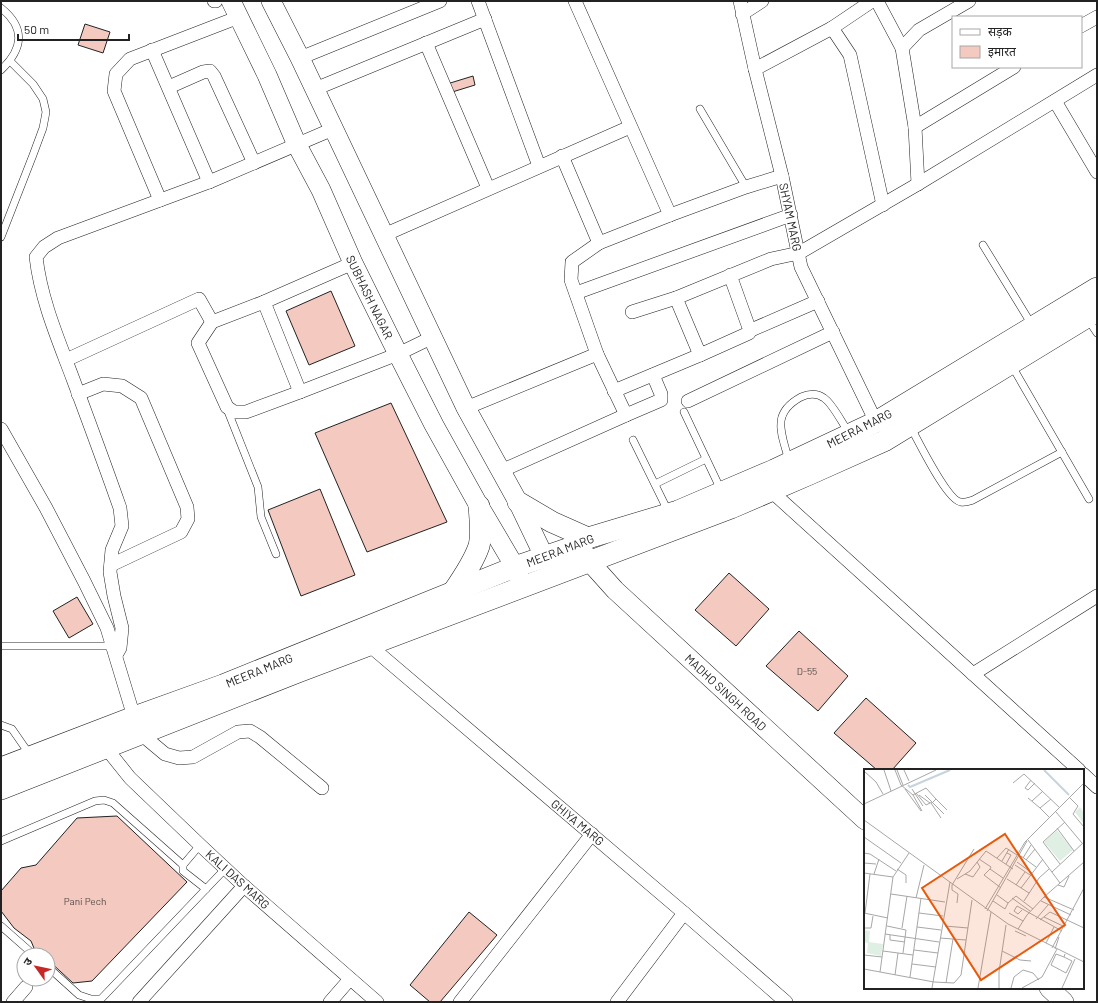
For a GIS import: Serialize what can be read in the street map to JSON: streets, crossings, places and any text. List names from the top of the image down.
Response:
{
  "streets": {
    "main road": ["MEERA MARG"],
    "street": [
      "SHYAM MARG",
      "SUBHASH NAGAR",
      "MADHO SINGH ROAD",
      "GHIYA MARG",
      "KALI DAS MARG"
    ]
  },
  "crossings": [
    ["SHYAM MARG", "MEERA MARG"],
    ["SUBHASH NAGAR", "MEERA MARG"],
    ["MEERA MARG", "MADHO SINGH ROAD"],
    ["MEERA MARG", "GHIYA MARG"],
    ["MEERA MARG", "KALI DAS MARG"]
  ],
  "house_numbers": ["D-55", "Pani Pech"],
  "legend": ["सड़क", "इमारत"],
  "scale_bar": "50 m",
  "north": "top left"
}
